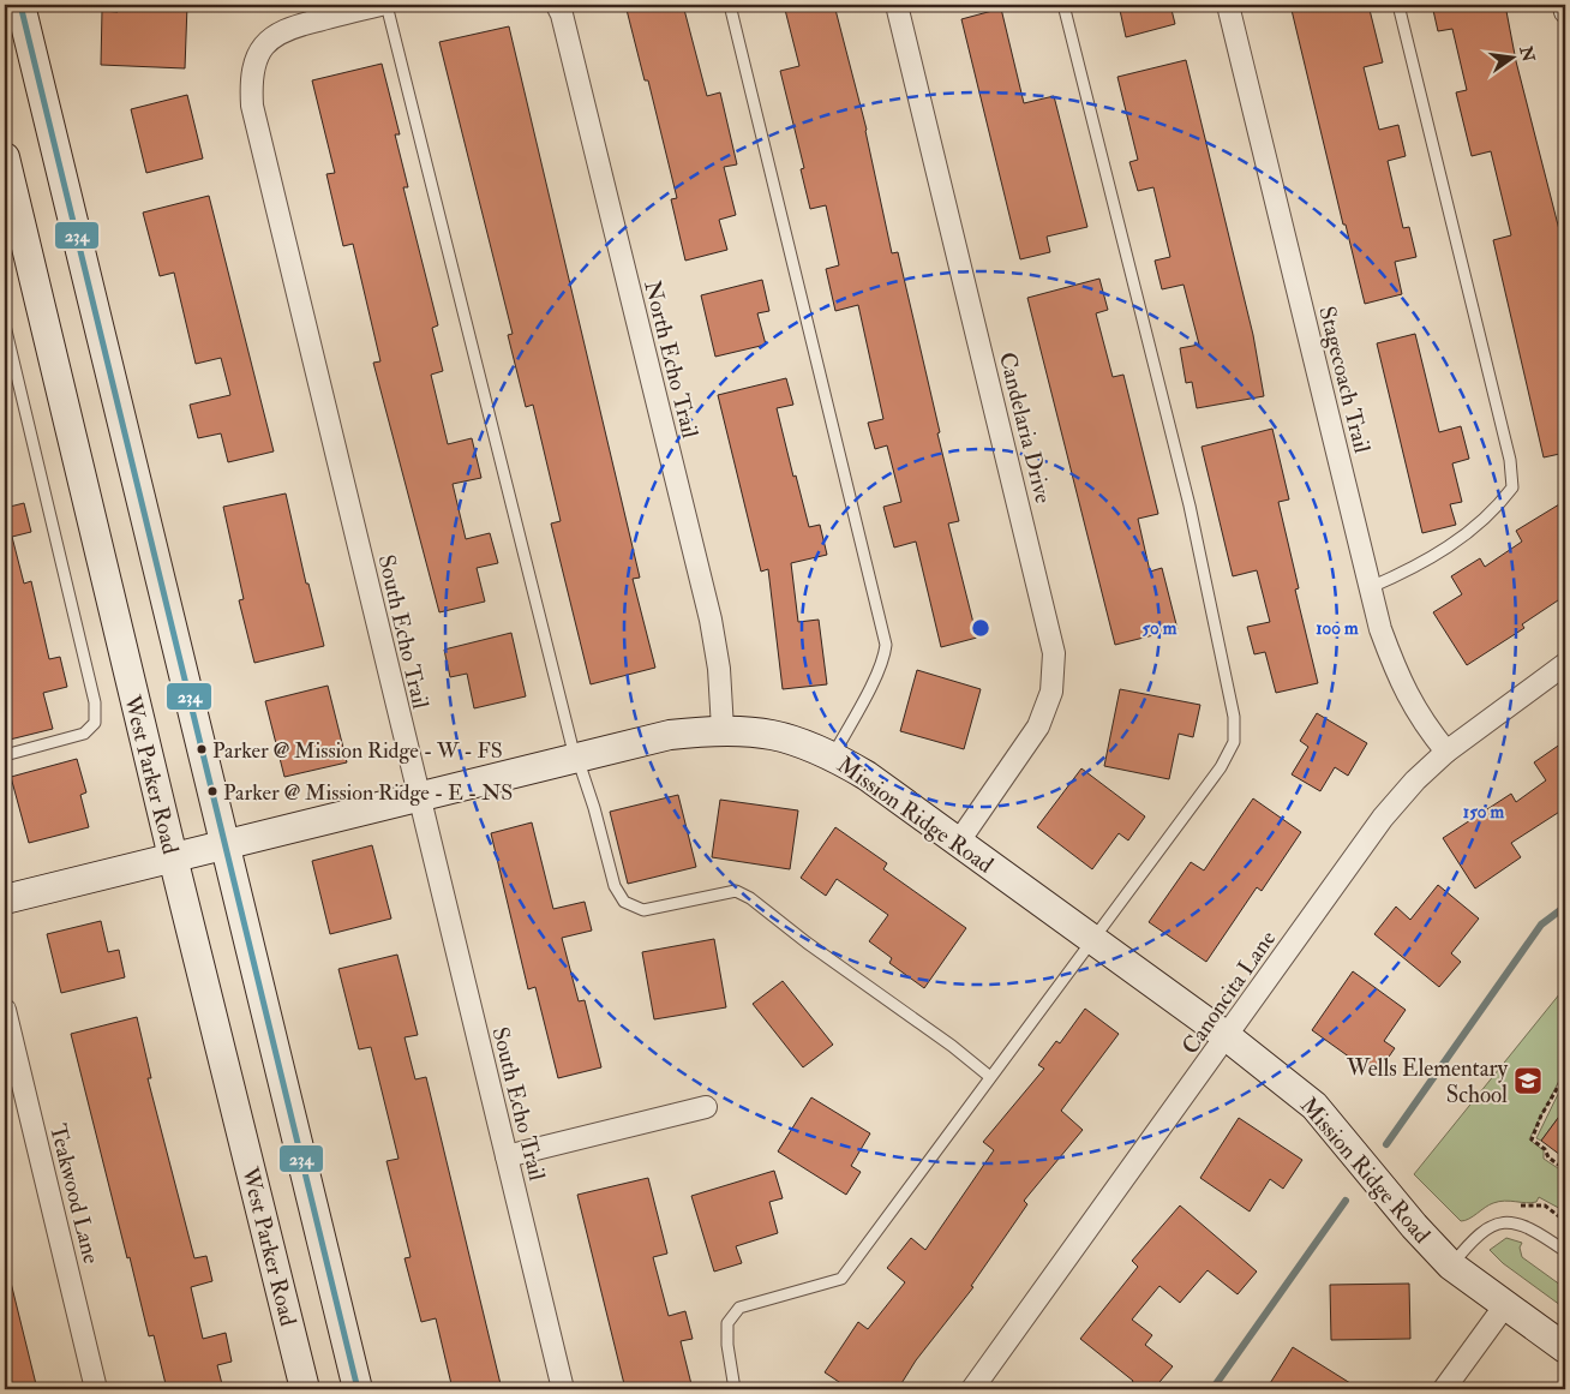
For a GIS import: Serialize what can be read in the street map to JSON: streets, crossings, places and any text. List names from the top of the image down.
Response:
{
  "streets": {
    "main road": ["West Parker Road", "Mission Ridge Road"],
    "street": [
      "North Echo Trail",
      "Stagecoach Trail",
      "Candelaria Drive",
      "South Echo Trail",
      "Canoncita Lane",
      "Teakwood Lane"
    ]
  },
  "crossings": [
    ["North Echo Trail", "Mission Ridge Road"],
    ["Stagecoach Trail", "Canoncita Lane"],
    ["Candelaria Drive", "Mission Ridge Road"],
    ["South Echo Trail", "Mission Ridge Road"],
    ["West Parker Road", "Mission Ridge Road"],
    ["Mission Ridge Road", "Canoncita Lane"]
  ],
  "places": {
    "other": ["Parker @ Mission Ridge - W - FS", "Parker @ Mission Ridge - E - NS"],
    "school or university": ["Wells Elementary School"]
  },
  "lines": ["transit line 234"],
  "north": "right",
  "rings": ["50 m", "100 m", "150 m"]
}
